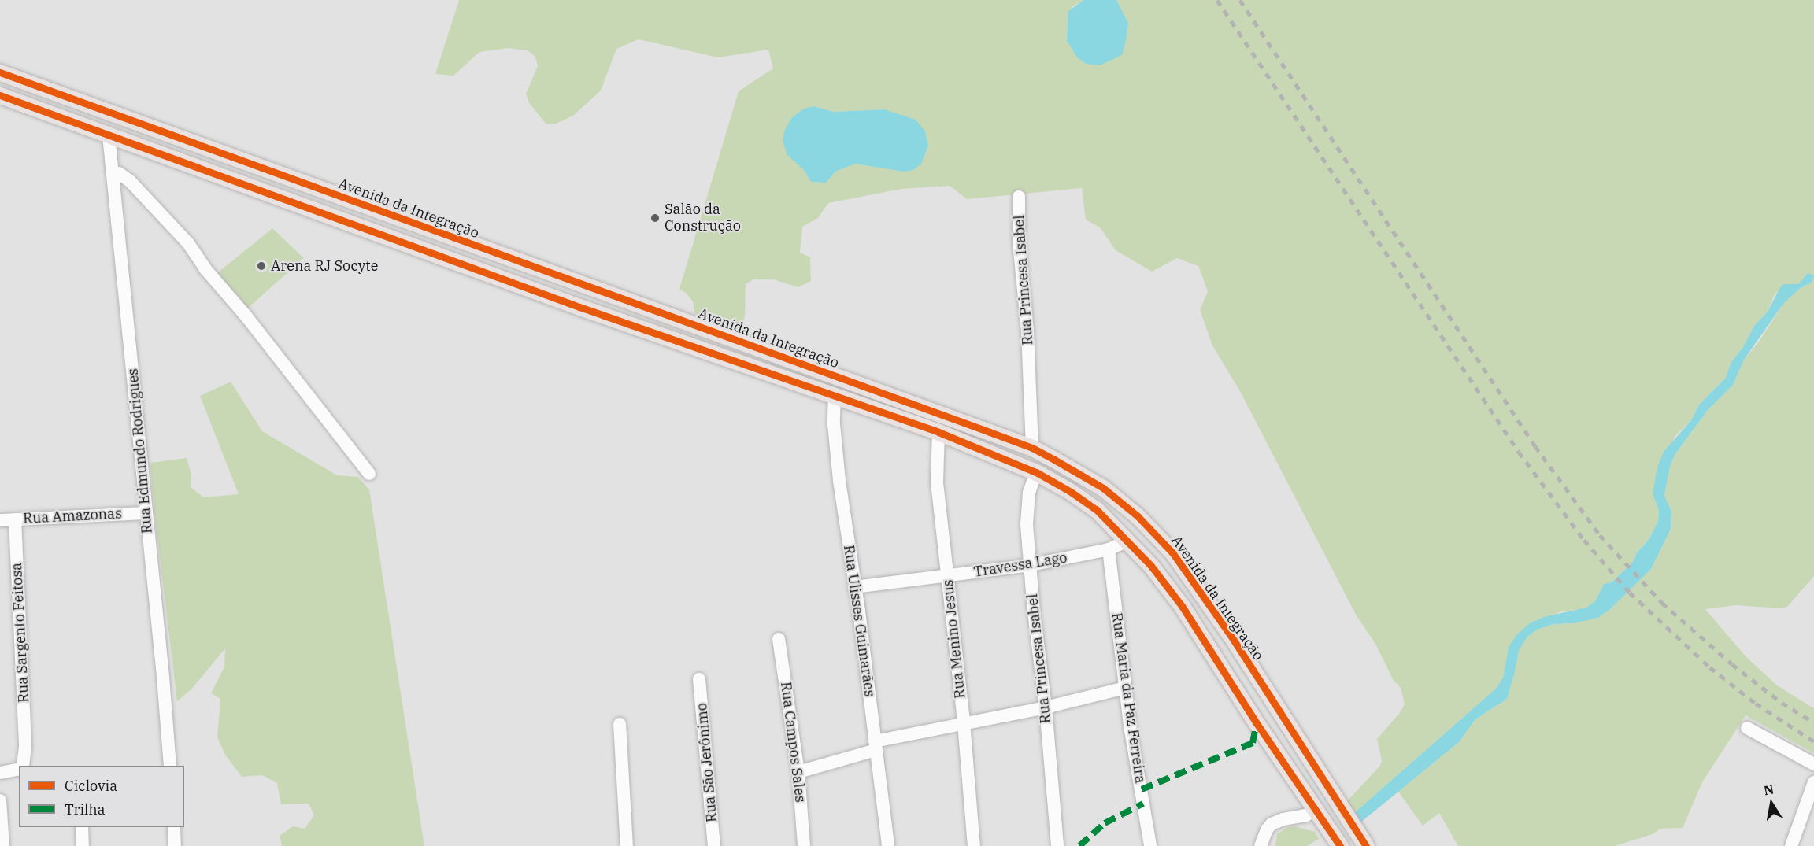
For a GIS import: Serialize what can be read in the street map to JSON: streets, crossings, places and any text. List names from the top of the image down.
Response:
{
  "streets": {
    "main road": ["Avenida da Integração"],
    "street": [
      "Rua Princesa Isabel",
      "Rua Edmundo Rodrigues",
      "Rua Amazonas",
      "Travessa Lago",
      "Rua Ulisses Guimarães",
      "Rua Sargento Feitosa",
      "Rua Menino Jesus",
      "Rua Maria da Paz Ferreira",
      "Rua Campos Sales",
      "Rua São Jerônimo"
    ]
  },
  "crossings": [
    ["Avenida da Integração", "Rua Princesa Isabel"],
    ["Rua Princesa Isabel", "Travessa Lago"],
    ["Rua Edmundo Rodrigues", "Rua Amazonas"],
    ["Rua Amazonas", "Rua Sargento Feitosa"],
    ["Travessa Lago", "Rua Ulisses Guimarães"],
    ["Travessa Lago", "Rua Menino Jesus"],
    ["Travessa Lago", "Rua Maria da Paz Ferreira"]
  ],
  "places": ["Salão da Construção", "Arena RJ Socyte"],
  "legend": ["Ciclovia", "Trilha"],
  "north": "top"
}
